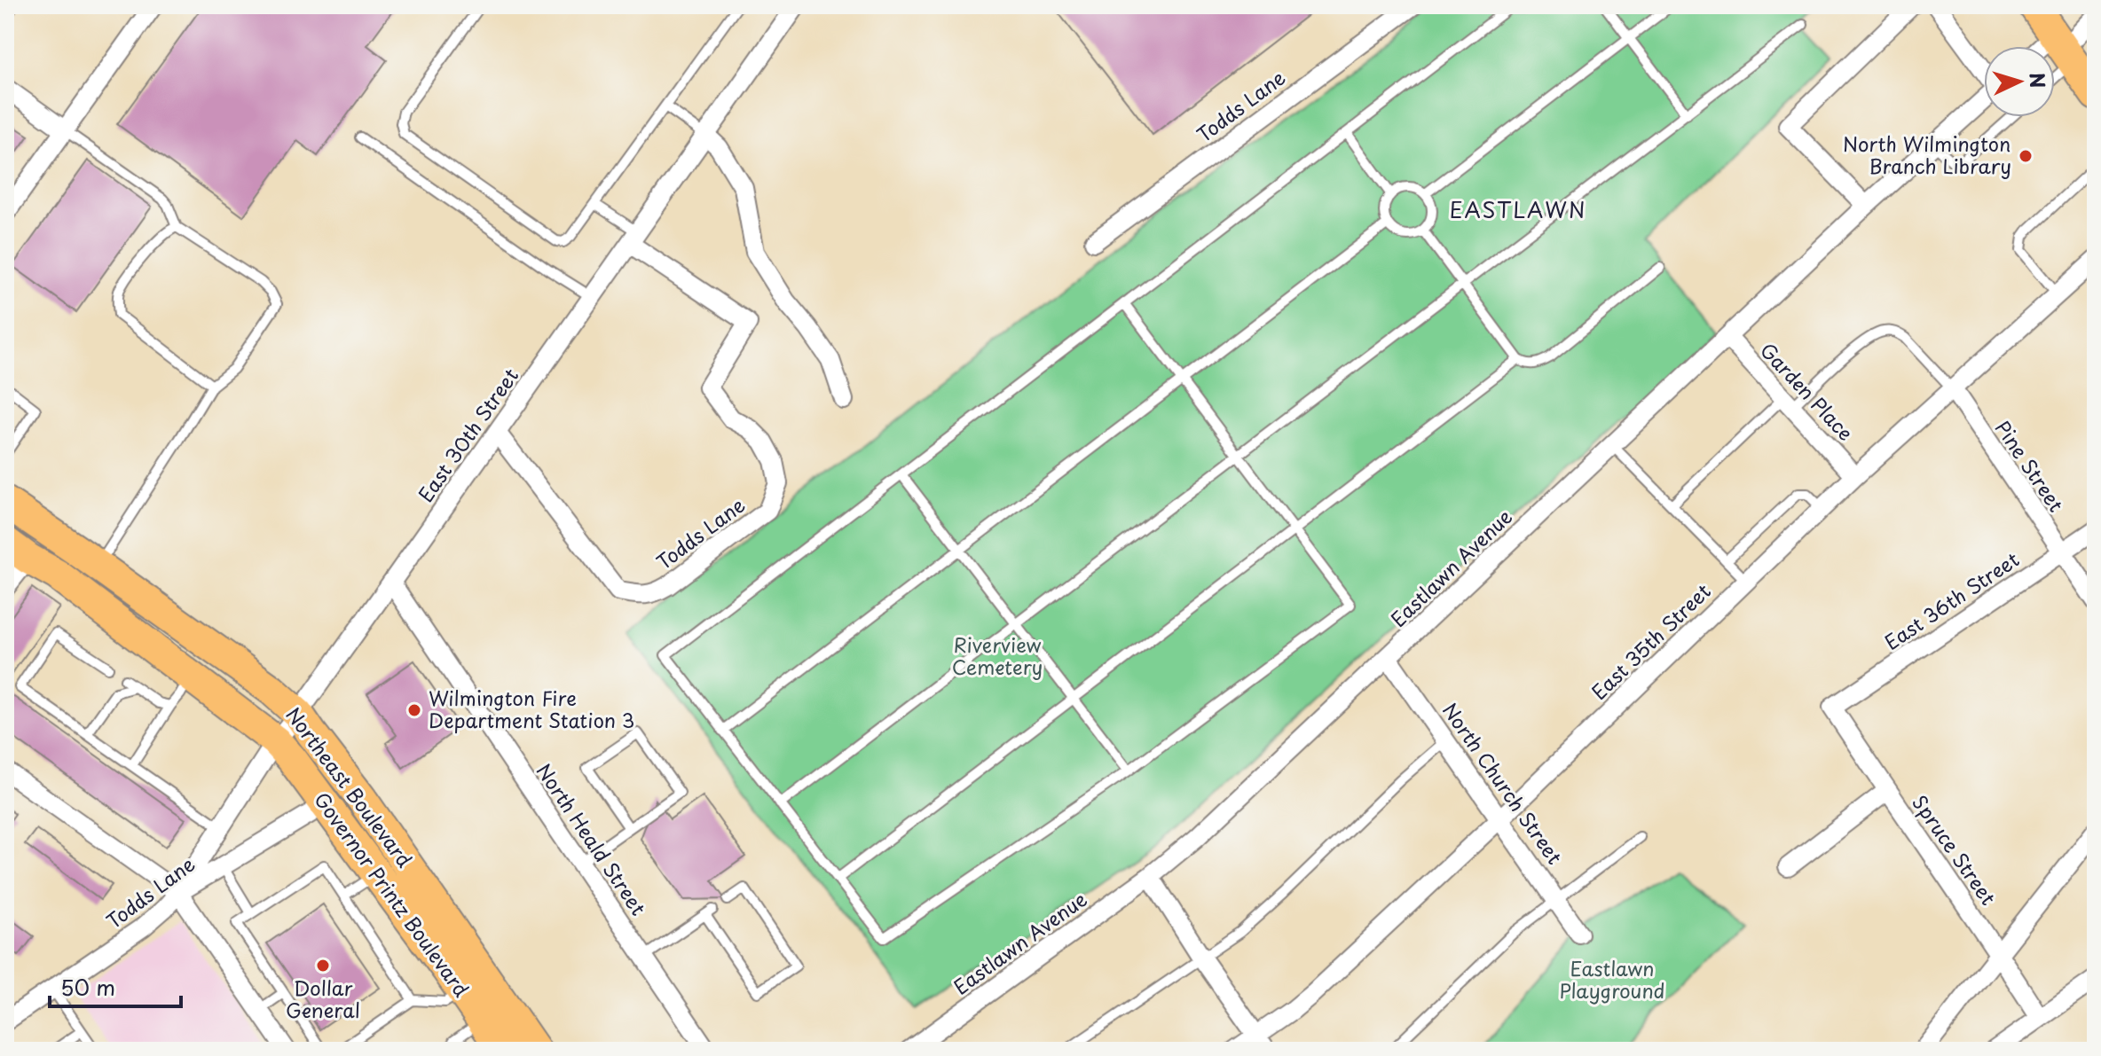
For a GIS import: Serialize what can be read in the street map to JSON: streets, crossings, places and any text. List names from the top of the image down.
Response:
{
  "streets": {
    "main road": ["Northeast Boulevard", "Governor Printz Boulevard"],
    "street": [
      "Todds Lane",
      "Garden Place",
      "East 30th Street",
      "Pine Street",
      "Eastlawn Avenue",
      "East 36th Street",
      "East 35th Street",
      "North Church Street",
      "North Heald Street",
      "Spruce Street"
    ]
  },
  "crossings": [
    ["Todds Lane", "East 30th Street"],
    ["Todds Lane", "Governor Printz Boulevard"],
    ["Garden Place", "Eastlawn Avenue"],
    ["Garden Place", "East 35th Street"],
    ["East 30th Street", "Northeast Boulevard"],
    ["East 30th Street", "North Heald Street"],
    ["East 30th Street", "Governor Printz Boulevard"],
    ["Pine Street", "East 36th Street"],
    ["Pine Street", "East 35th Street"],
    ["Eastlawn Avenue", "North Church Street"],
    ["East 36th Street", "Spruce Street"],
    ["East 35th Street", "North Church Street"],
    ["Northeast Boulevard", "Governor Printz Boulevard"]
  ],
  "districts": ["EASTLAWN"],
  "parks": ["Riverview Cemetery", "Eastlawn Playground"],
  "places": ["North Wilmington Branch Library", "Wilmington Fire Department Station 3", "Dollar General"],
  "scale_bar": "50 m",
  "north": "right"
}
